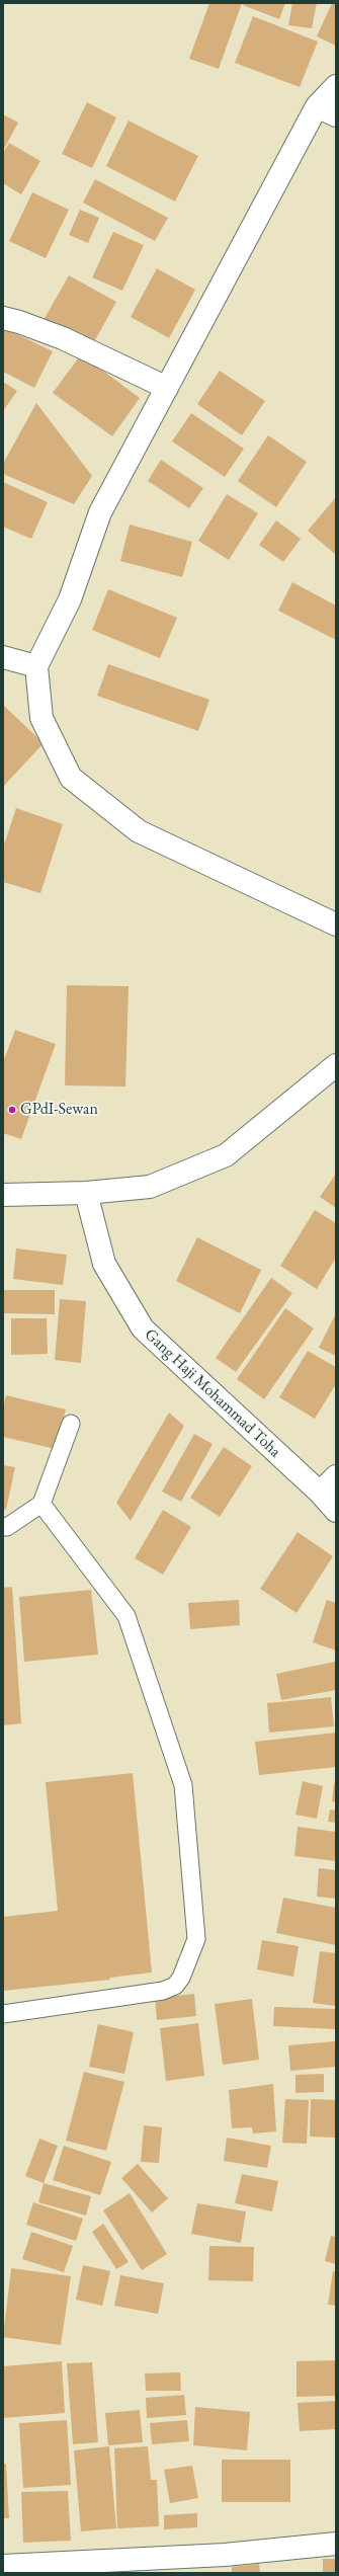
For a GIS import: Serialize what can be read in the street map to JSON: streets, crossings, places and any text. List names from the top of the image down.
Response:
{
  "streets": {
    "street": ["Gang Haji Mohammad Toha"]
  },
  "places": ["GPdI-Sewan"]
}
